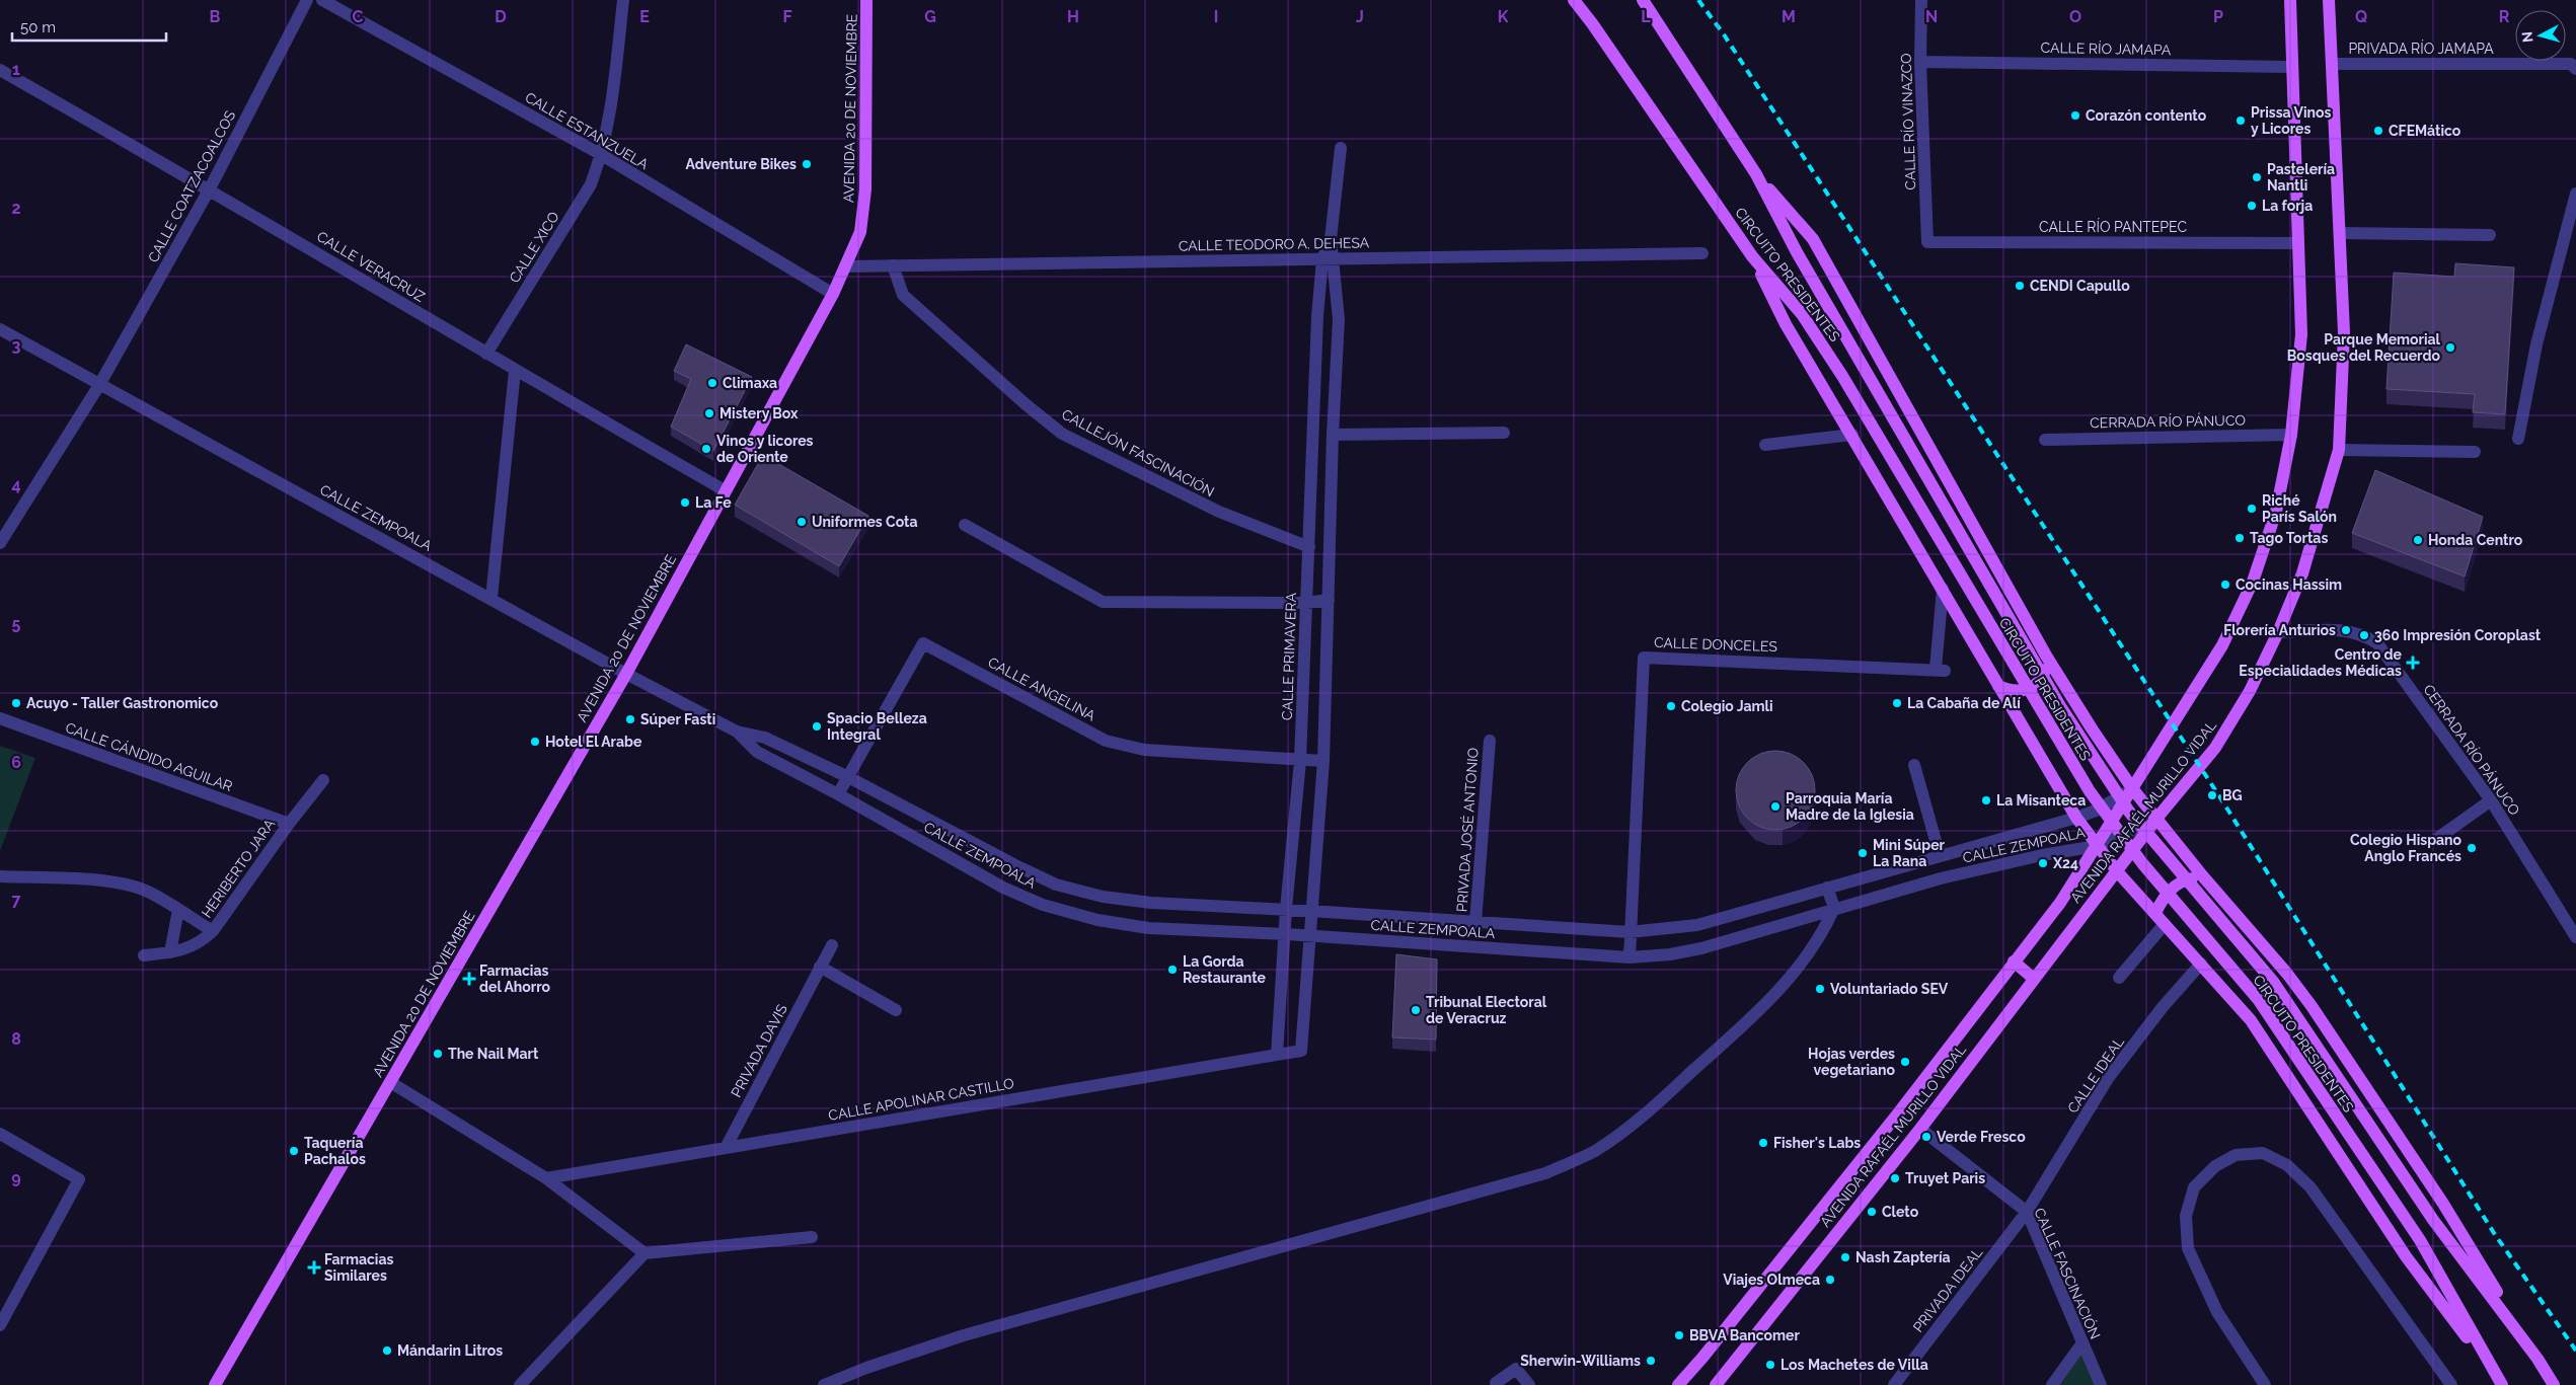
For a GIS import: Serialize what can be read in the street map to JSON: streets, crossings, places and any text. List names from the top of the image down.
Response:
{
  "streets": {
    "main road": ["AVENIDA 20 DE NOVIEMBRE", "CIRCUITO PRESIDENTES", "AVENIDA RAFAÉL MURILLO VIDAL"],
    "street": [
      "CALLE RÍO JAMAPA",
      "PRIVADA RÍO JAMAPA",
      "CALLE RÍO VINAZCO",
      "CALLE ESTANZUELA",
      "CALLE COATZACOALCOS",
      "CALLE RÍO PANTEPEC",
      "CALLE TEODORO A. DEHESA",
      "CALLE XICO",
      "CALLE VERACRUZ",
      "CERRADA RÍO PÁNUCO",
      "CALLEJÓN FASCINACIÓN",
      "CALLE ZEMPOALA",
      "CALLE DONCELES",
      "CALLE PRIMAVERA",
      "CALLE ANGELINA",
      "CALLE CÁNDIDO AGUILAR",
      "PRIVADA JOSÉ ANTONIO",
      "HERIBERTO JARA",
      "PRIVADA DAVIS",
      "CALLE IDEAL",
      "CALLE APOLINAR CASTILLO",
      "CALLE FASCINACIÓN",
      "PRIVADA IDEAL"
    ]
  },
  "crossings": [
    ["CALLE RÍO JAMAPA", "CALLE RÍO VINAZCO"],
    ["CALLE RÍO JAMAPA", "AVENIDA RAFAÉL MURILLO VIDAL"],
    ["PRIVADA RÍO JAMAPA", "AVENIDA RAFAÉL MURILLO VIDAL"],
    ["AVENIDA 20 DE NOVIEMBRE", "CALLE ESTANZUELA"],
    ["AVENIDA 20 DE NOVIEMBRE", "CALLE TEODORO A. DEHESA"],
    ["AVENIDA 20 DE NOVIEMBRE", "CALLE VERACRUZ"],
    ["AVENIDA 20 DE NOVIEMBRE", "CALLE ZEMPOALA"],
    ["CALLE RÍO VINAZCO", "CALLE RÍO PANTEPEC"],
    ["CALLE ESTANZUELA", "CALLE XICO"],
    ["CALLE COATZACOALCOS", "CALLE VERACRUZ"],
    ["CALLE COATZACOALCOS", "CALLE ZEMPOALA"],
    ["CALLE RÍO PANTEPEC", "AVENIDA RAFAÉL MURILLO VIDAL"],
    ["CALLE TEODORO A. DEHESA", "CALLEJÓN FASCINACIÓN"],
    ["CALLE TEODORO A. DEHESA", "CALLE PRIMAVERA"],
    ["CALLE XICO", "CALLE VERACRUZ"],
    ["CERRADA RÍO PÁNUCO", "AVENIDA RAFAÉL MURILLO VIDAL"],
    ["CALLEJÓN FASCINACIÓN", "CALLE PRIMAVERA"],
    ["CALLE ZEMPOALA", "CALLE DONCELES"],
    ["CALLE ZEMPOALA", "CALLE PRIMAVERA"],
    ["CALLE ZEMPOALA", "CALLE ANGELINA"],
    ["CALLE ZEMPOALA", "AVENIDA RAFAÉL MURILLO VIDAL"],
    ["CALLE ZEMPOALA", "PRIVADA JOSÉ ANTONIO"],
    ["CALLE ZEMPOALA", "CALLE APOLINAR CASTILLO"],
    ["CALLE PRIMAVERA", "CALLE ANGELINA"],
    ["CALLE PRIMAVERA", "CALLE APOLINAR CASTILLO"],
    ["CALLE CÁNDIDO AGUILAR", "HERIBERTO JARA"],
    ["AVENIDA RAFAÉL MURILLO VIDAL", "CALLE FASCINACIÓN"],
    ["PRIVADA DAVIS", "CALLE APOLINAR CASTILLO"],
    ["CALLE IDEAL", "CALLE FASCINACIÓN"],
    ["CALLE IDEAL", "PRIVADA IDEAL"],
    ["CALLE FASCINACIÓN", "PRIVADA IDEAL"]
  ],
  "places": {
    "other": [
      "Corazón contento",
      "Prissa Vinos y Licores",
      "CFEMático",
      "Adventure Bikes",
      "Pastelería Nantli",
      "La forja",
      "CENDI Capullo",
      "Parque Memorial Bosques del Recuerdo",
      "Climaxa",
      "Mistery Box",
      "Vinos y licores de Oriente",
      "La Fe",
      "Riché París Salón",
      "Uniformes Cota",
      "Tago Tortas",
      "Honda Centro",
      "Cocinas Hassim",
      "Florería Anturios",
      "360 Impresión Coroplast",
      "Acuyo - Taller Gastronomico",
      "La Cabaña de Alí",
      "Colegio Jamli",
      "Súper Fasti",
      "Spacio Belleza Integral",
      "Hotel El Arabe",
      "BG",
      "La Misanteca",
      "Parroquia María Madre de la Iglesia",
      "Colegio Hispano Anglo Francés",
      "Mini Súper La Rana",
      "X24",
      "La Gorda Restaurante",
      "Voluntariado SEV",
      "Tribunal Electoral de Veracruz",
      "The Nail Mart",
      "Hojas verdes vegetariano",
      "Verde Fresco",
      "Fisher's Labs",
      "Taquería Pachalos",
      "Truyet Paris",
      "Cleto",
      "Nash Zaptería",
      "Viajes Olmeca",
      "BBVA Bancomer",
      "Mándarin Litros",
      "Sherwin-Williams",
      "Los Machetes de Villa"
    ],
    "health": ["Centro de Especialidades Médicas", "Farmacias del Ahorro", "Farmacias Similares"]
  },
  "scale_bar": "50 m",
  "north": "left",
  "grid": {
    "columns": [
      "B",
      "C",
      "D",
      "E",
      "F",
      "G",
      "H",
      "I",
      "J",
      "K",
      "L",
      "M",
      "N",
      "O",
      "P",
      "Q",
      "R"
    ],
    "rows": [
      "1",
      "2",
      "3",
      "4",
      "5",
      "6",
      "7",
      "8",
      "9"
    ]
  }
}
